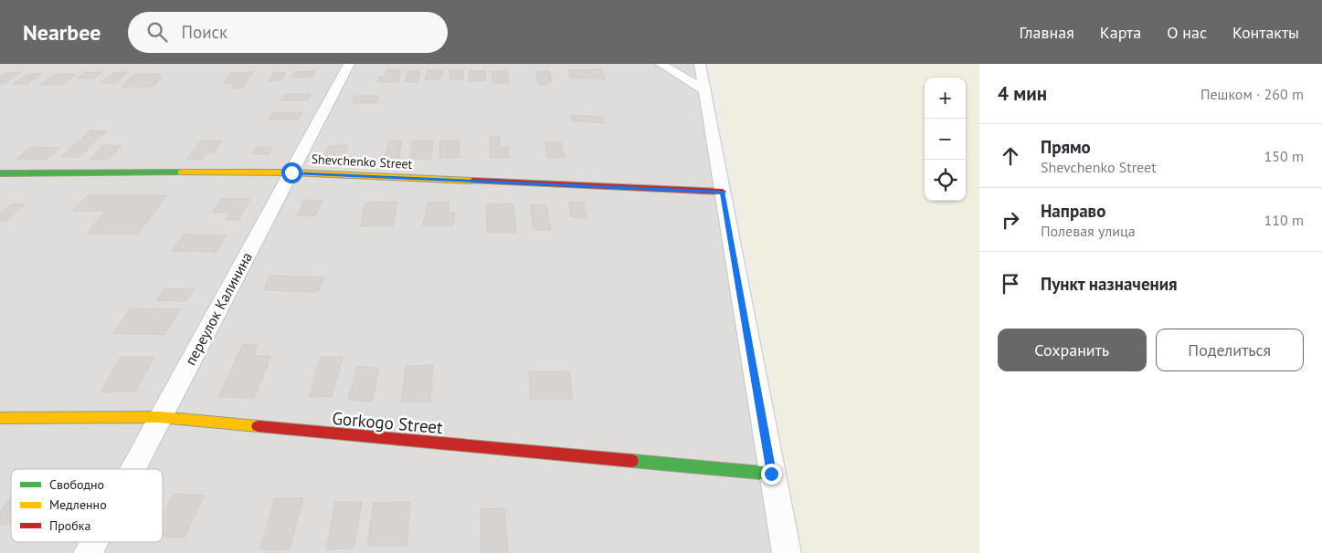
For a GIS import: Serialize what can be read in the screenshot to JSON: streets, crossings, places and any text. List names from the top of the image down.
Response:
{
  "streets": {
    "street": ["Shevchenko Street", "переулок Калинина", "Gorkogo Street"]
  },
  "crossings": [
    ["Shevchenko Street", "переулок Калинина"],
    ["переулок Калинина", "Gorkogo Street"]
  ],
  "legend": ["Свободно", "Медленно", "Пробка"],
  "page": {
    "header": "Nearbee",
    "search": "Поиск",
    "nav": [
      "Главная",
      "Карта",
      "О нас",
      "Контакты"
    ],
    "heading": ["4 мин", "Пешком · 260 m"],
    "map_buttons": ["+", "−"],
    "list": [
      ["Прямо", "Shevchenko Street", "150 m"],
      ["Направо", "Полевая улица", "110 m"],
      "Пункт назначения"
    ],
    "buttons": ["Сохранить", "Поделиться"]
  }
}
